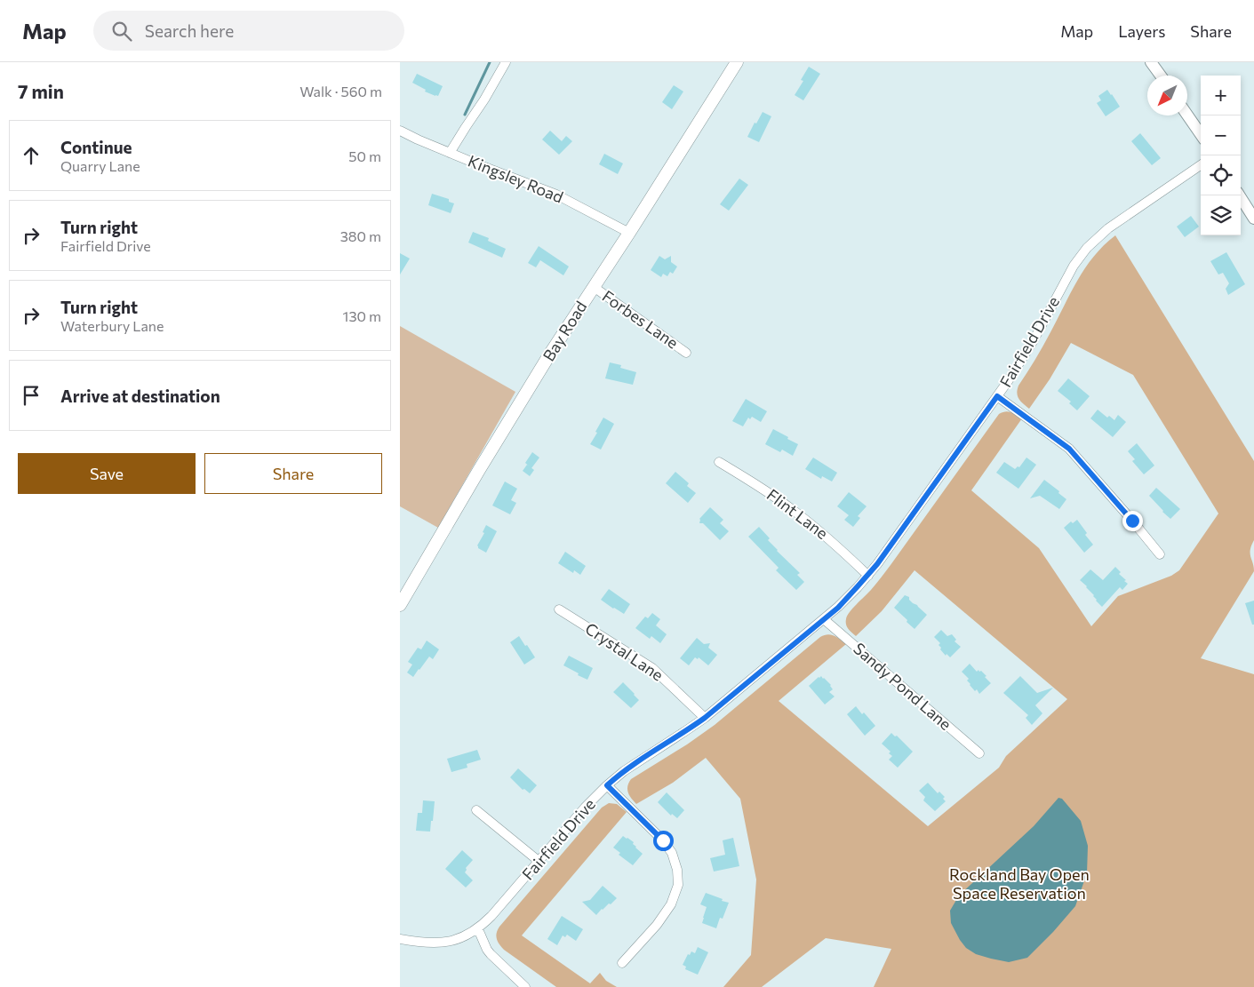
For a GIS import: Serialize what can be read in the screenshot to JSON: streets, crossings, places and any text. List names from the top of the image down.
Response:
{
  "streets": {
    "main road": ["Bay Road"],
    "street": [
      "Kingsley Road",
      "Forbes Lane",
      "Fairfield Drive",
      "Flint Lane",
      "Crystal Lane",
      "Sandy Pond Lane"
    ]
  },
  "crossings": [
    ["Kingsley Road", "Bay Road"],
    ["Forbes Lane", "Bay Road"],
    ["Fairfield Drive", "Flint Lane"],
    ["Fairfield Drive", "Crystal Lane"],
    ["Fairfield Drive", "Sandy Pond Lane"]
  ],
  "parks": ["Rockland Bay Open Space Reservation"],
  "north": "bottom left",
  "page": {
    "header": "Map",
    "search": "Search here",
    "nav": ["Map", "Layers", "Share"],
    "heading": ["7 min", "Walk · 560 m"],
    "map_buttons": ["+", "−"],
    "list": [
      ["Continue", "Quarry Lane", "50 m"],
      ["Turn right", "Fairfield Drive", "380 m"],
      ["Turn right", "Waterbury Lane", "130 m"],
      "Arrive at destination"
    ],
    "buttons": ["Save", "Share"]
  }
}
